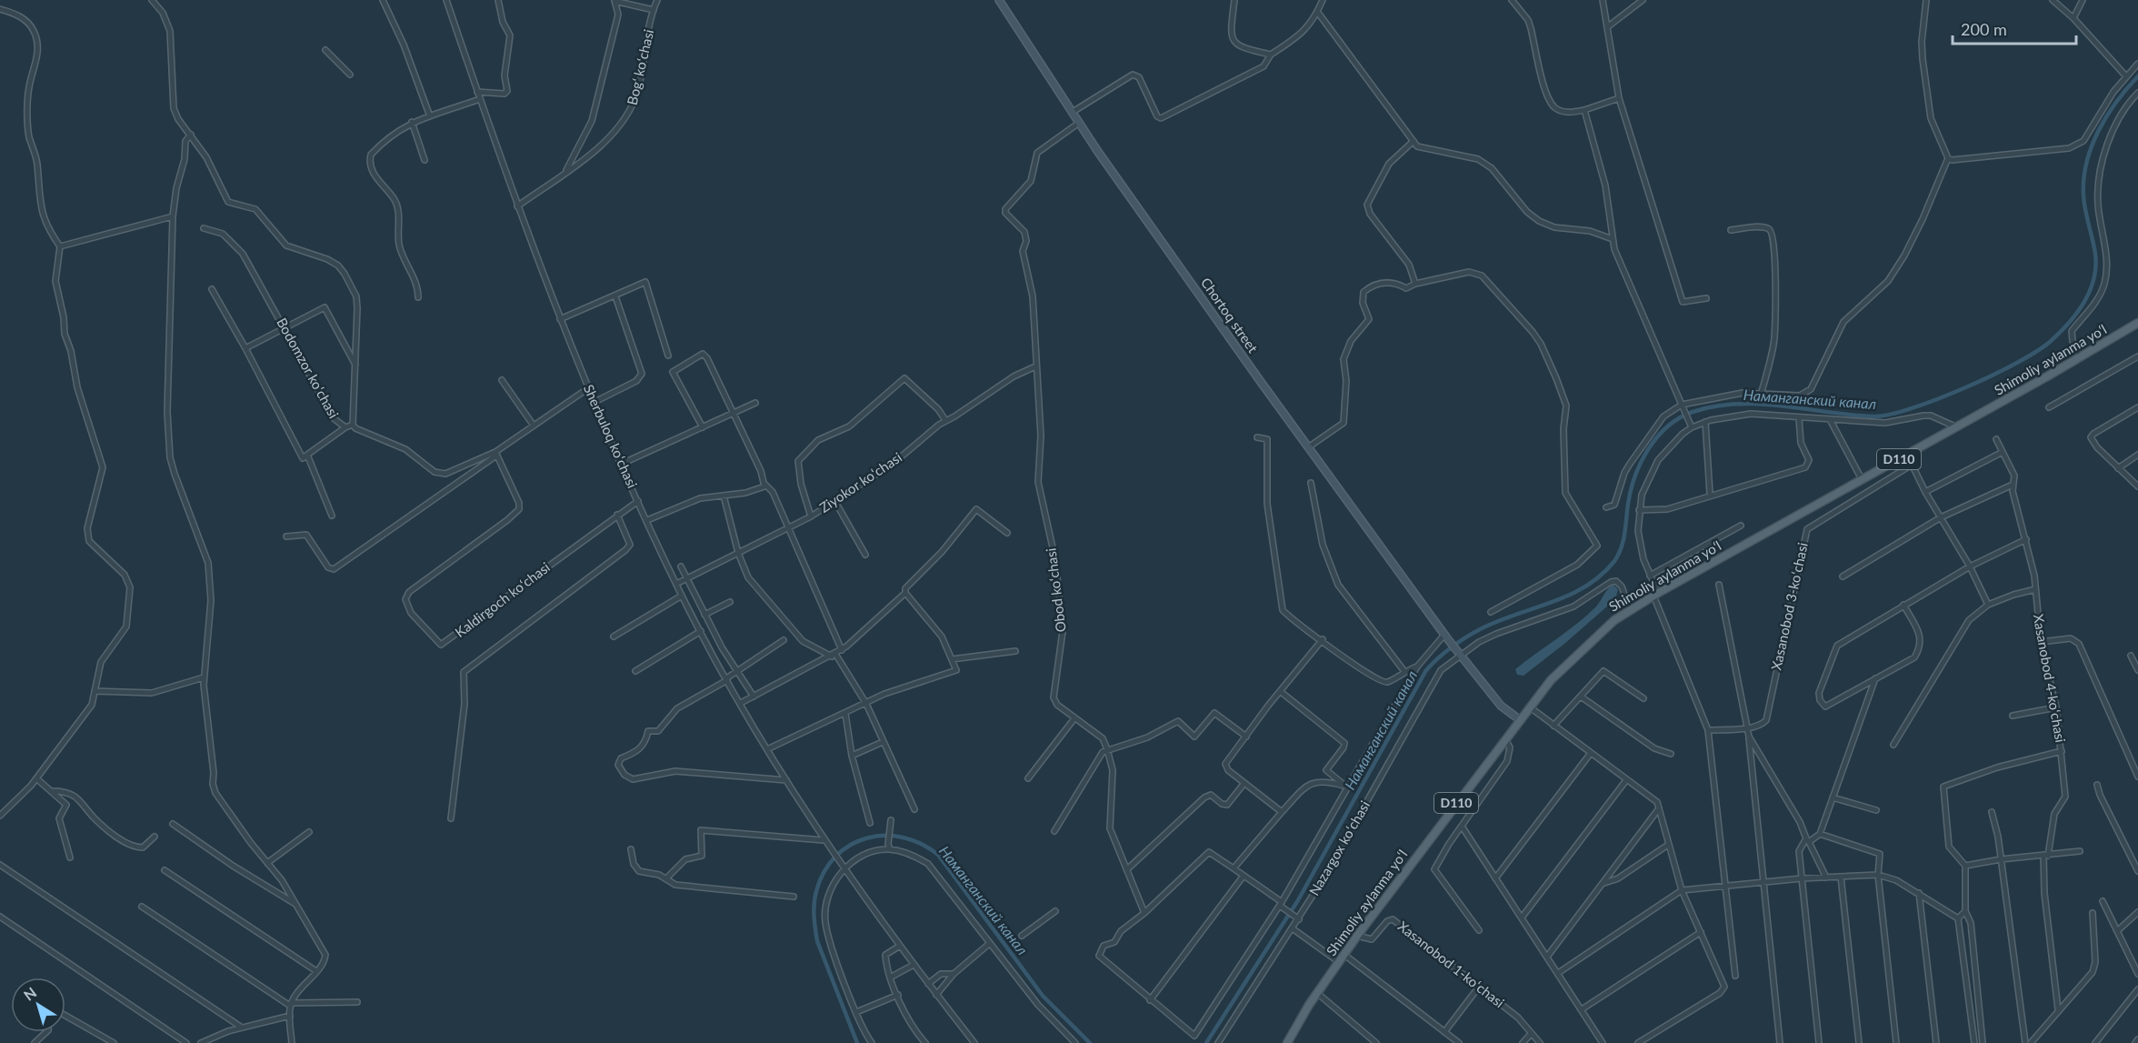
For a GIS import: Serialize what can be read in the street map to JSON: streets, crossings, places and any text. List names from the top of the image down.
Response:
{
  "streets": {
    "main road": ["Chortoq street", "Shimoliy aylanma yoʻl", "D110"],
    "street": [
      "Bogʻ koʻchasi",
      "Bodomzor koʻchasi",
      "Sherbuloq koʻchasi",
      "Ziyokor koʻchasi",
      "Obod koʻchasi",
      "Kaldirgoch koʻchasi",
      "Xasanobod 3-koʻchasi",
      "Xasanobod 4-koʻchasi",
      "Nazargox koʻchasi",
      "Xasanobod 1-koʻchasi"
    ]
  },
  "crossings": [
    ["Bogʻ koʻchasi", "Sherbuloq koʻchasi"],
    ["Chortoq street", "Shimoliy aylanma yoʻl"],
    ["Chortoq street", "Nazargox koʻchasi"],
    ["Shimoliy aylanma yoʻl", "Nazargox koʻchasi"],
    ["Shimoliy aylanma yoʻl", "Xasanobod 1-koʻchasi"],
    ["Bodomzor koʻchasi", "Kaldirgoch koʻchasi"],
    ["Sherbuloq koʻchasi", "Ziyokor koʻchasi"],
    ["Sherbuloq koʻchasi", "Kaldirgoch koʻchasi"],
    ["Ziyokor koʻchasi", "Obod koʻchasi"]
  ],
  "water": ["Наманганский канал"],
  "scale_bar": "200 m",
  "north": "top left"
}
